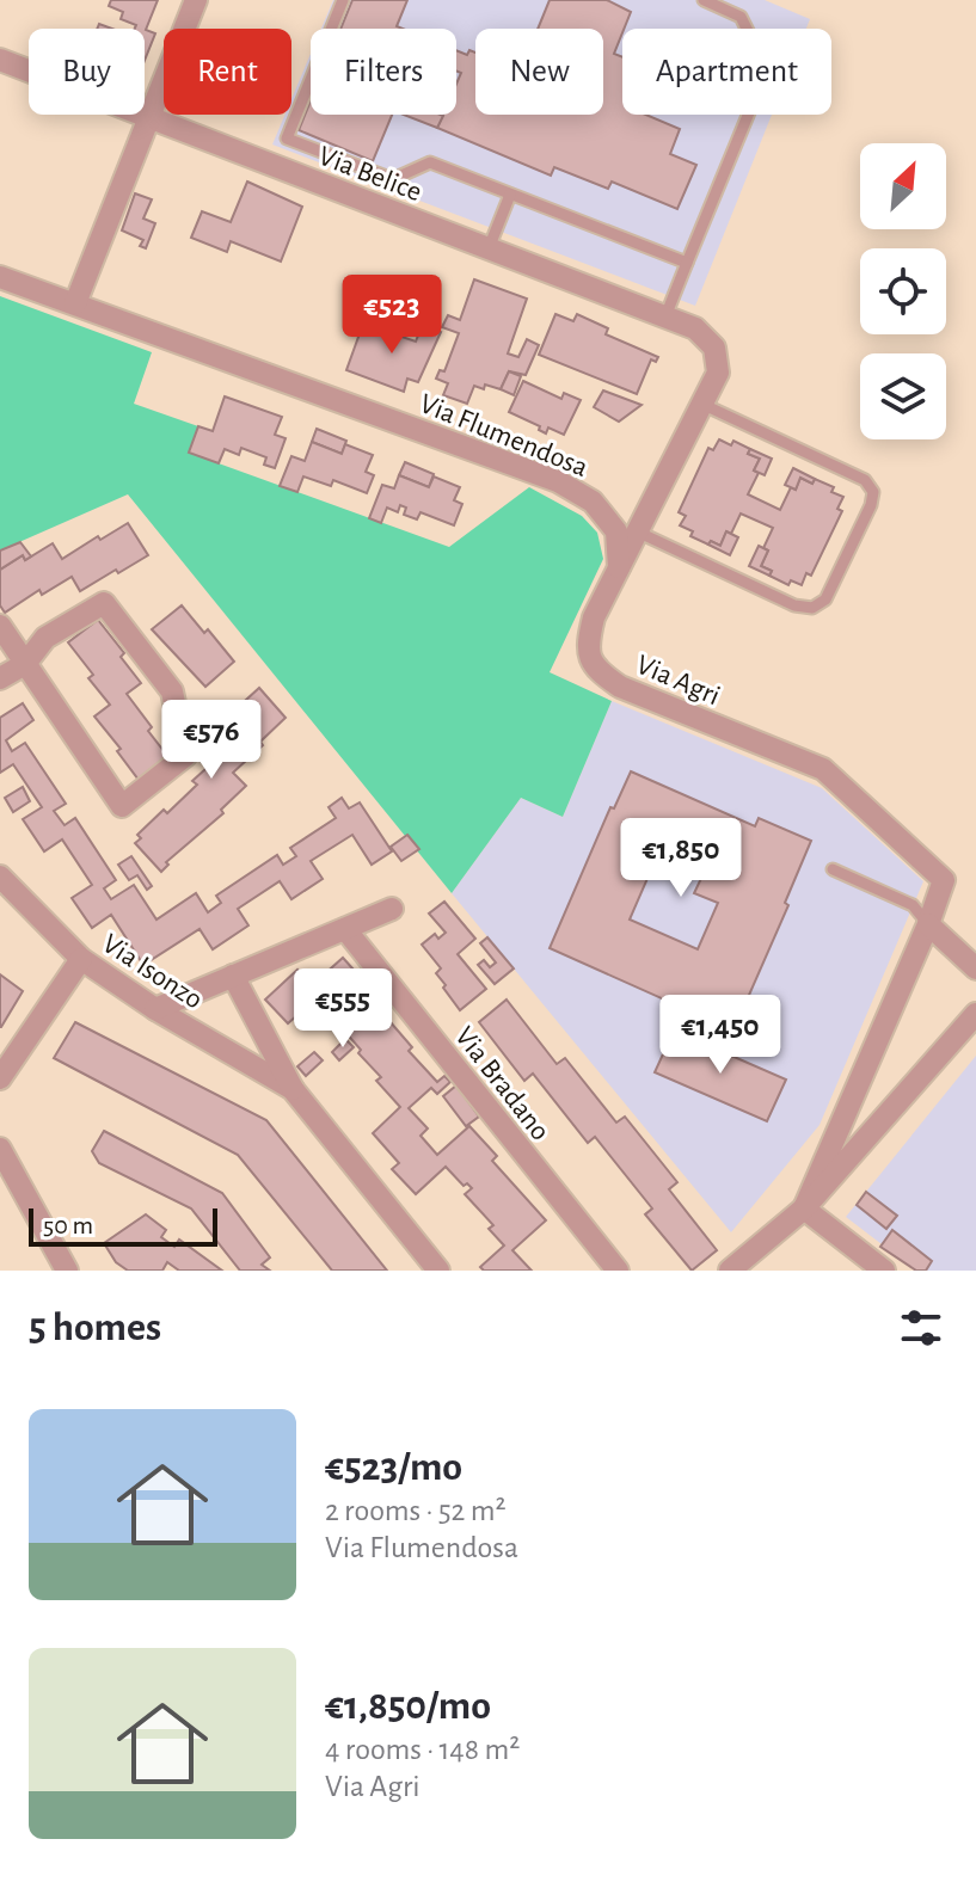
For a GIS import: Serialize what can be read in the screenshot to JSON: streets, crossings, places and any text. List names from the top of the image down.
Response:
{
  "streets": {
    "street": [
      "Via Belice",
      "Via Flumendosa",
      "Via Agri",
      "Via Isonzo",
      "Via Bradano"
    ]
  },
  "crossings": [
    ["Via Belice", "Via Agri"],
    ["Via Flumendosa", "Via Agri"]
  ],
  "scale_bar": "50 m",
  "north": "top right",
  "page": {
    "chip": [
      "Buy",
      "Rent",
      "Filters",
      "New",
      "Apartment"
    ],
    "price": [
      "€523",
      "€576",
      "€1,850",
      "€555",
      "€1,450"
    ],
    "scale": "50 m",
    "heading": "5 homes",
    "list": [
      {
        "name": "€523/mo",
        "note": "2 rooms · 52 m² · Via Flumendosa"
      },
      {
        "name": "€1,850/mo",
        "note": "4 rooms · 148 m² · Via Agri"
      }
    ]
  }
}
